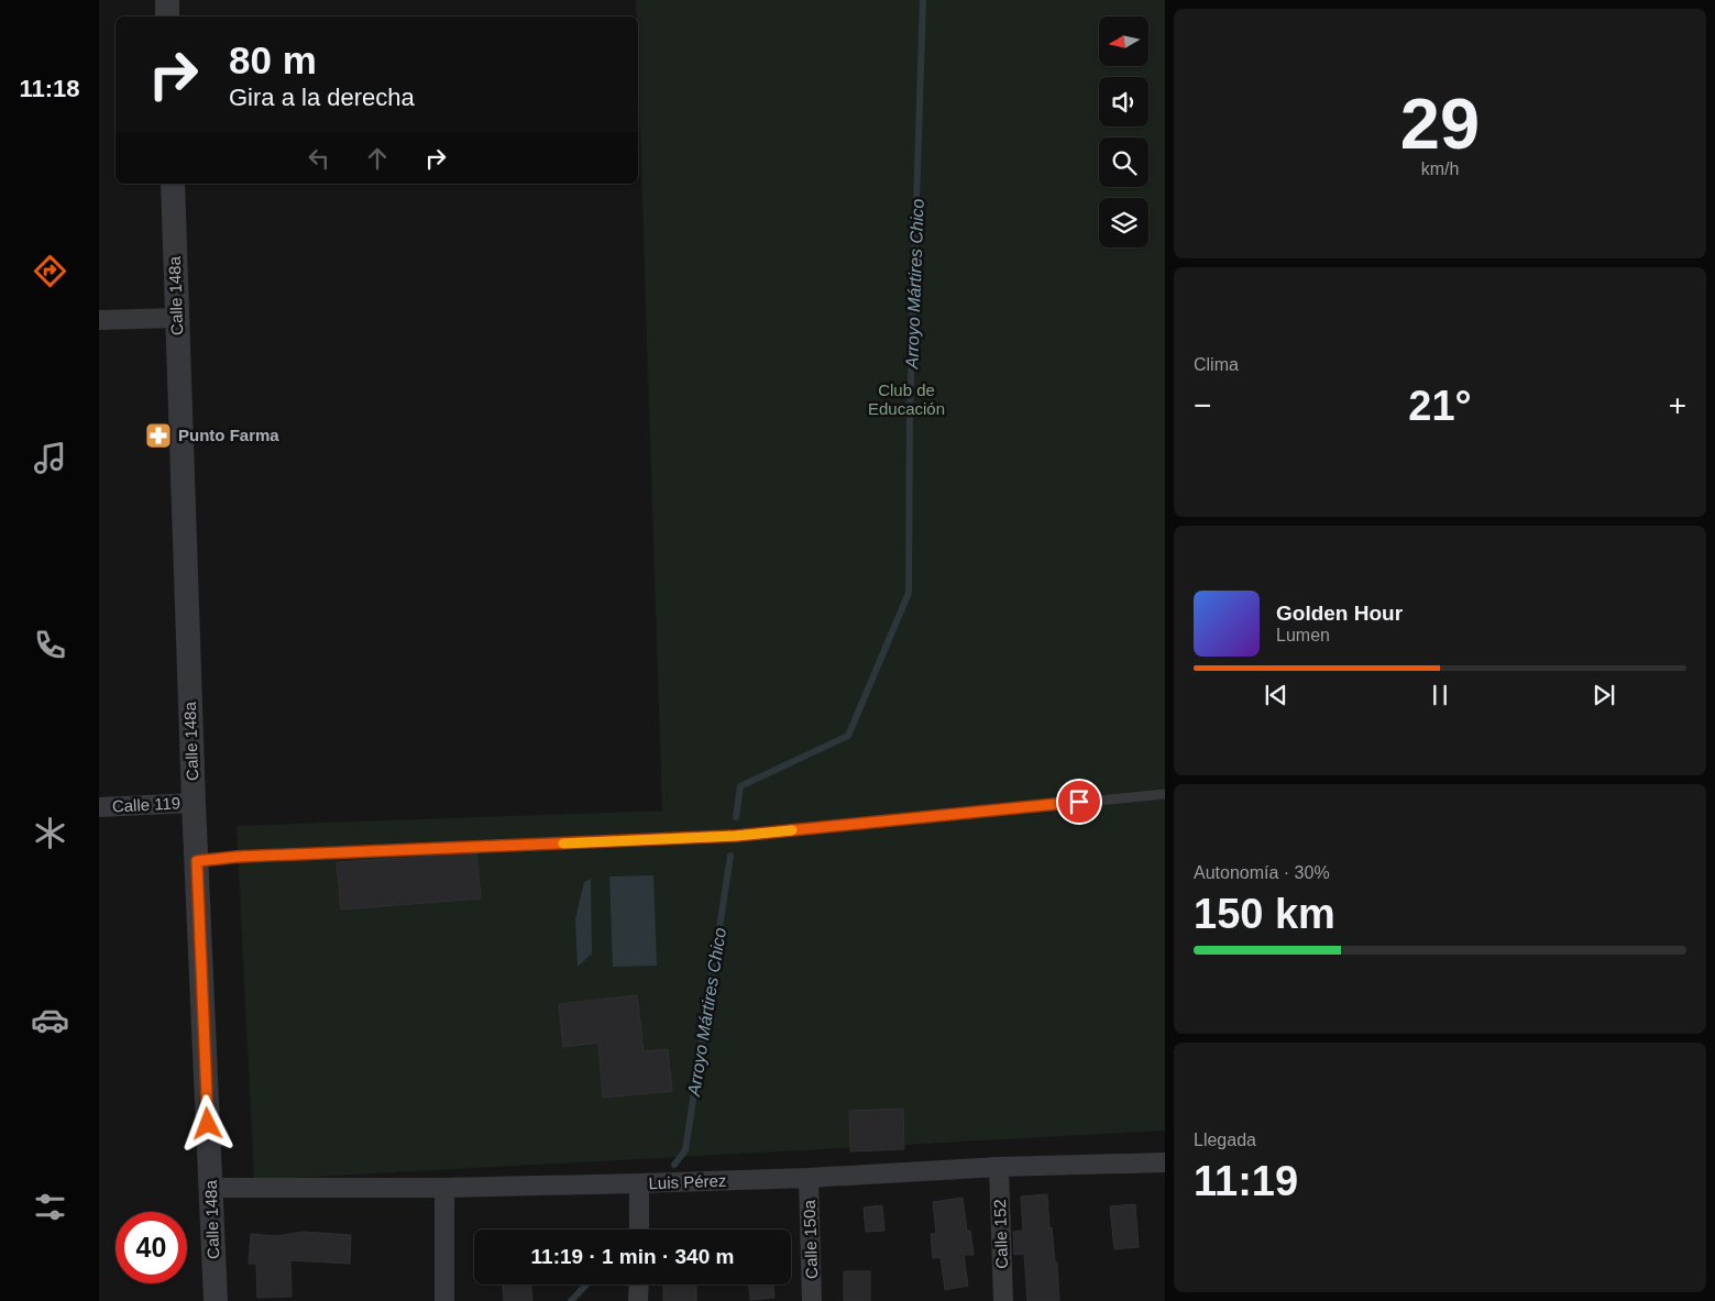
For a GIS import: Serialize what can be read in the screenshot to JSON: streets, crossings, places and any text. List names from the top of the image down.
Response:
{
  "streets": {
    "street": [
      "Calle 148a",
      "Calle 119",
      "Luis Pérez",
      "Calle 152",
      "Calle 150a"
    ]
  },
  "crossings": [
    ["Calle 148a", "Calle 119"],
    ["Calle 148a", "Luis Pérez"],
    ["Luis Pérez", "Calle 152"],
    ["Luis Pérez", "Calle 150a"]
  ],
  "water": ["Arroyo Mártires Chico"],
  "parks": ["Club de Educación"],
  "places": {
    "pharmacy": ["Punto Farma"]
  },
  "north": "left",
  "page": {
    "tabs": "11:18",
    "tile": [
      ["29", "km/h"],
      "Clima",
      ["Autonomía · 30%", "150 km"],
      ["Llegada", "11:19"]
    ],
    "turn": ["80 m", "Gira a la derecha"],
    "heat": ["−", "21°", "+"],
    "song": ["Golden Hour", "Lumen"],
    "limit": "40",
    "trip": "11:19 · 1 min · 340 m"
  }
}
